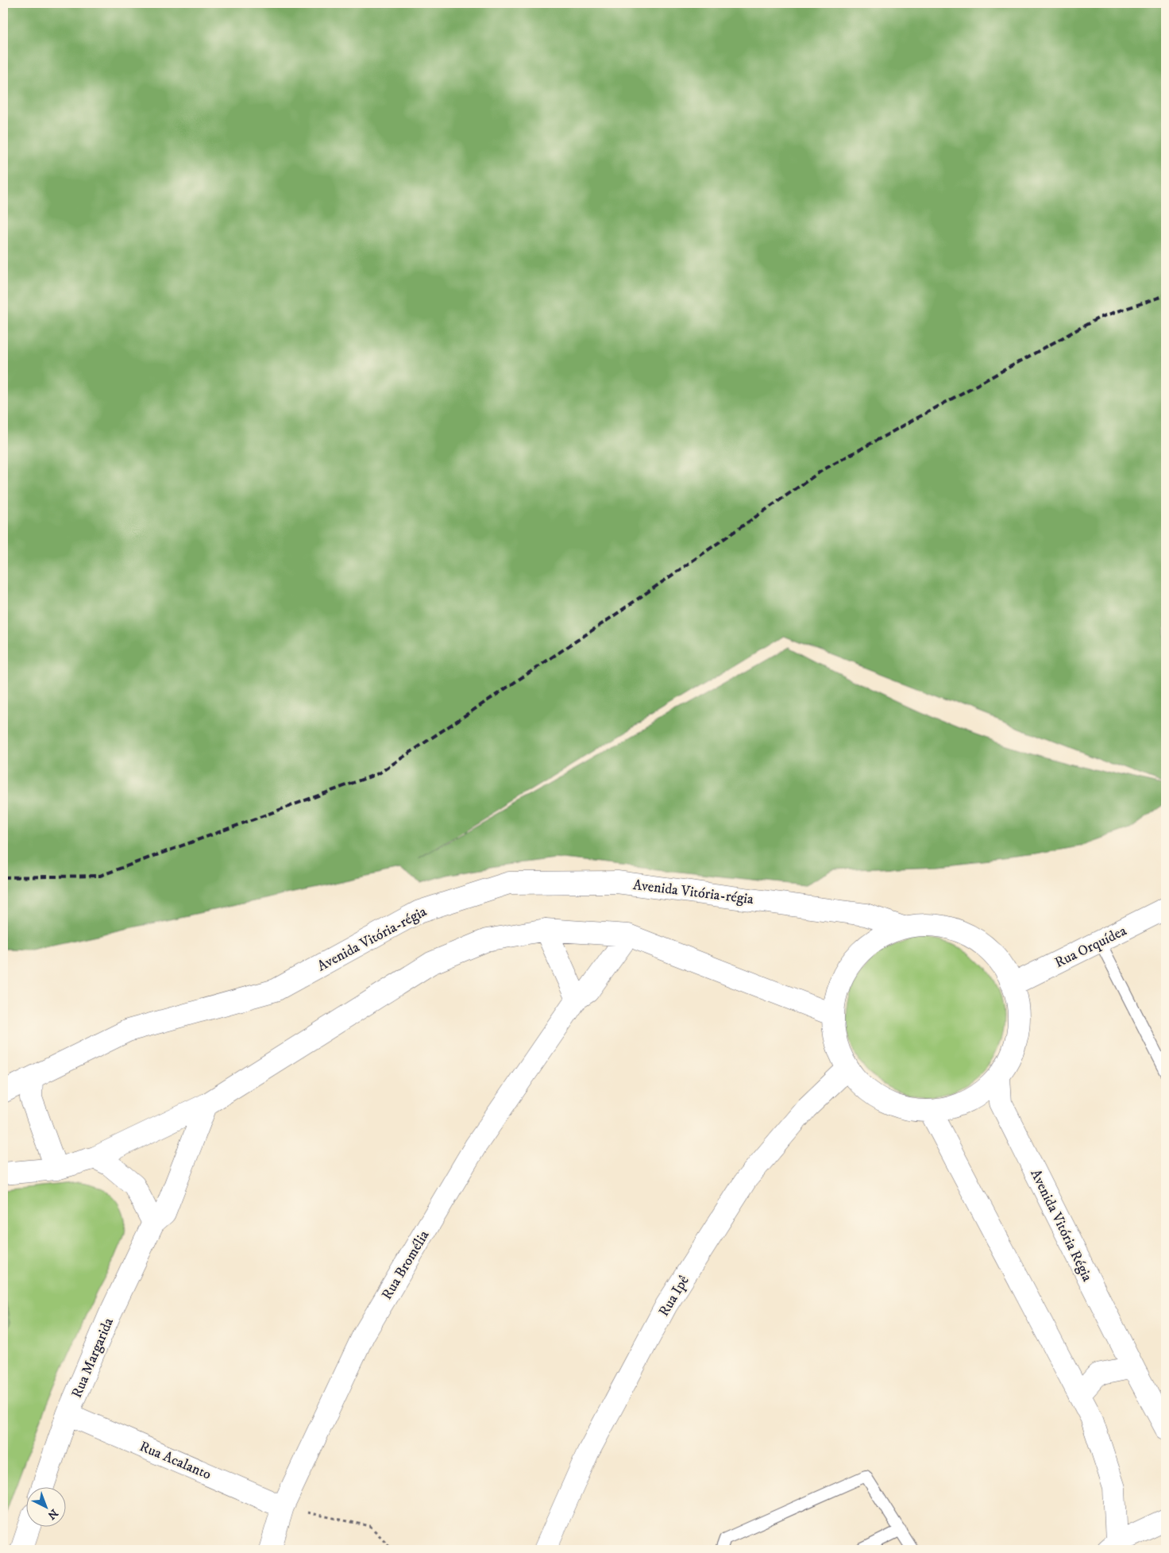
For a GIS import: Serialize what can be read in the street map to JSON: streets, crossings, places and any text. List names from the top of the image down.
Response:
{
  "streets": {
    "street": [
      "Avenida Vitória-régia",
      "Rua Orquídea",
      "Avenida Vitória Régia",
      "Rua Bromélia",
      "Rua Ipê",
      "Rua Margarida",
      "Rua Acalanto"
    ]
  },
  "crossings": [
    ["Avenida Vitória-régia", "Rua Orquídea"],
    ["Rua Bromélia", "Rua Acalanto"],
    ["Rua Margarida", "Rua Acalanto"]
  ],
  "north": "bottom right"
}
